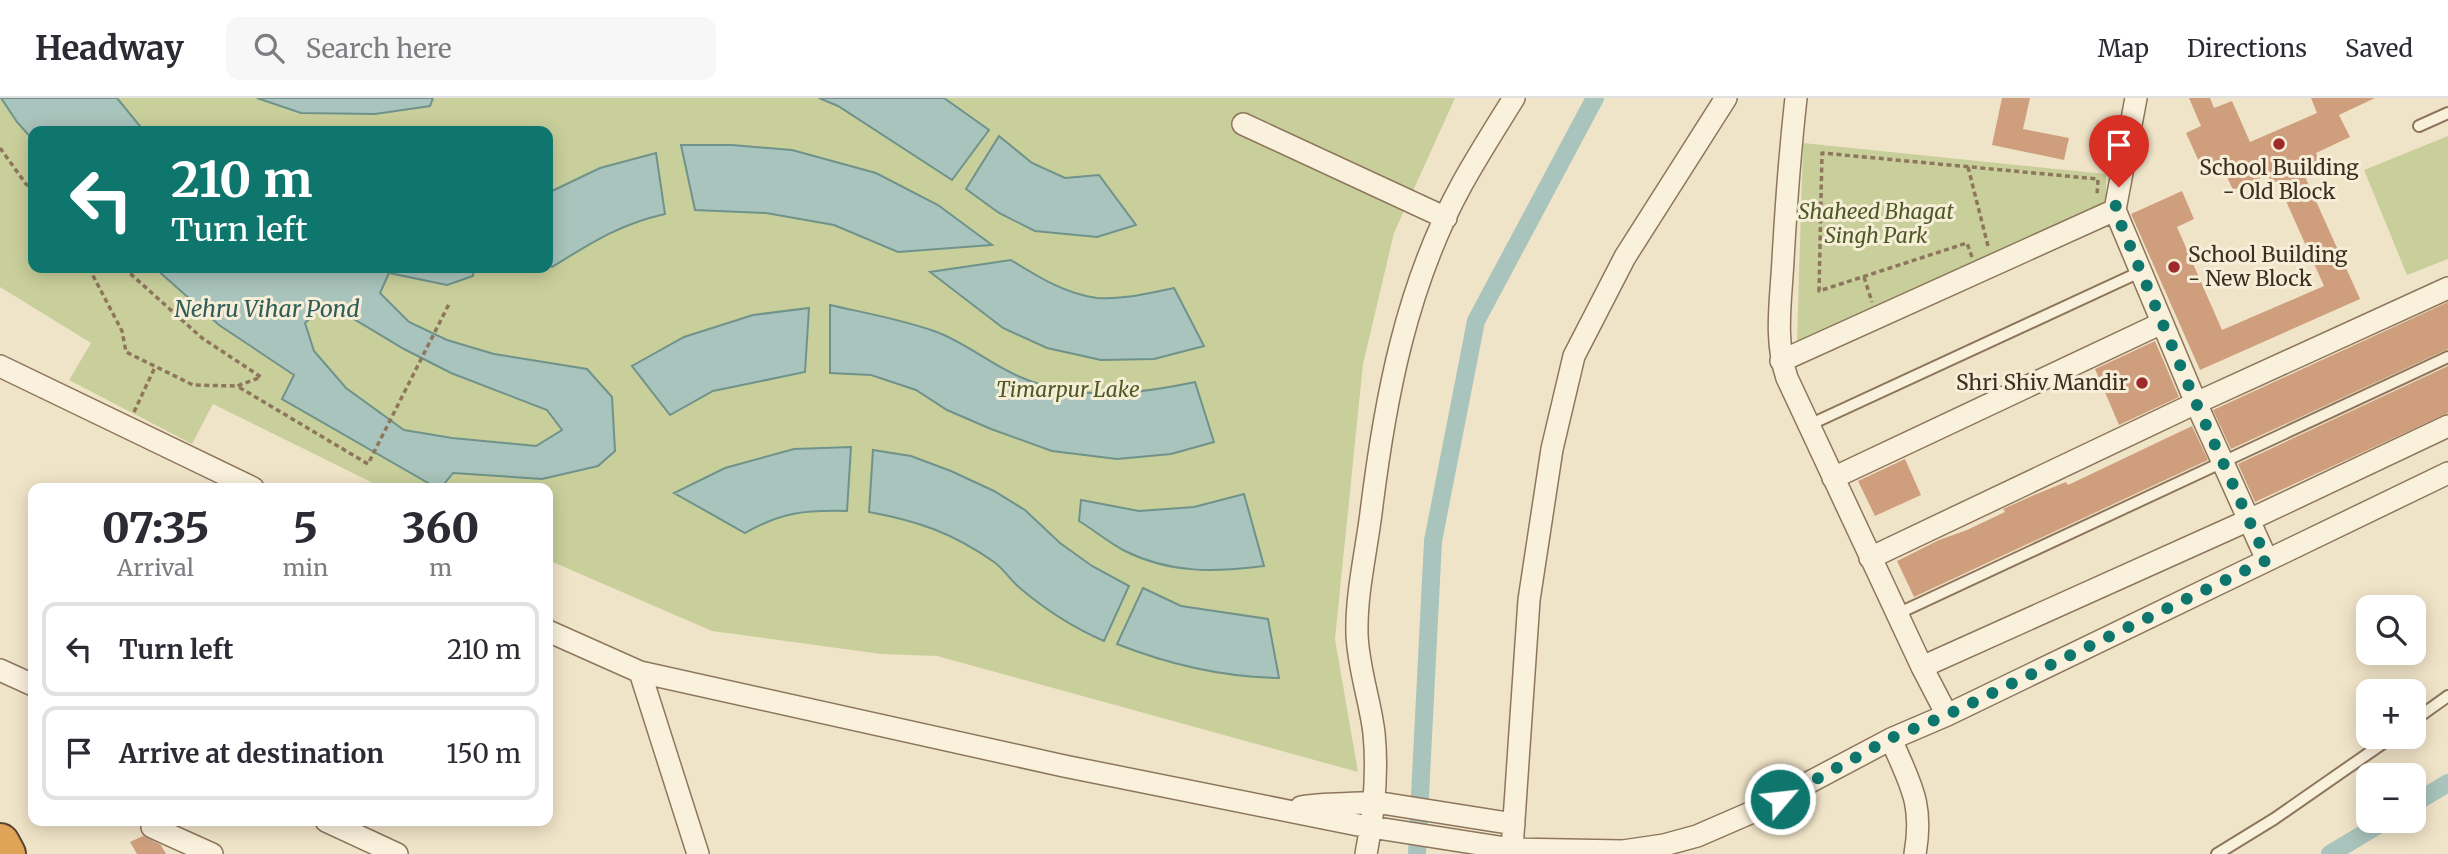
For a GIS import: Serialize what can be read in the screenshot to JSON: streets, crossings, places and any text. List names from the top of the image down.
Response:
{
  "water": ["Nehru Vihar Pond"],
  "parks": ["Shaheed Bhagat Singh Park", "Timarpur Lake"],
  "places": ["School Building - Old Block", "School Building - New Block", "Shri Shiv Mandir"],
  "page": {
    "header": "Headway",
    "search": "Search here",
    "nav": ["Map", "Directions", "Saved"],
    "turn": ["210 m", "Turn left"],
    "eta": [
      "07:35",
      "Arrival",
      "5",
      "min",
      "360",
      "m"
    ],
    "map_buttons": ["+", "−"],
    "list": [
      {
        "name": "Turn left",
        "value": "210 m"
      },
      {
        "name": "Arrive at destination",
        "value": "150 m"
      }
    ]
  }
}
